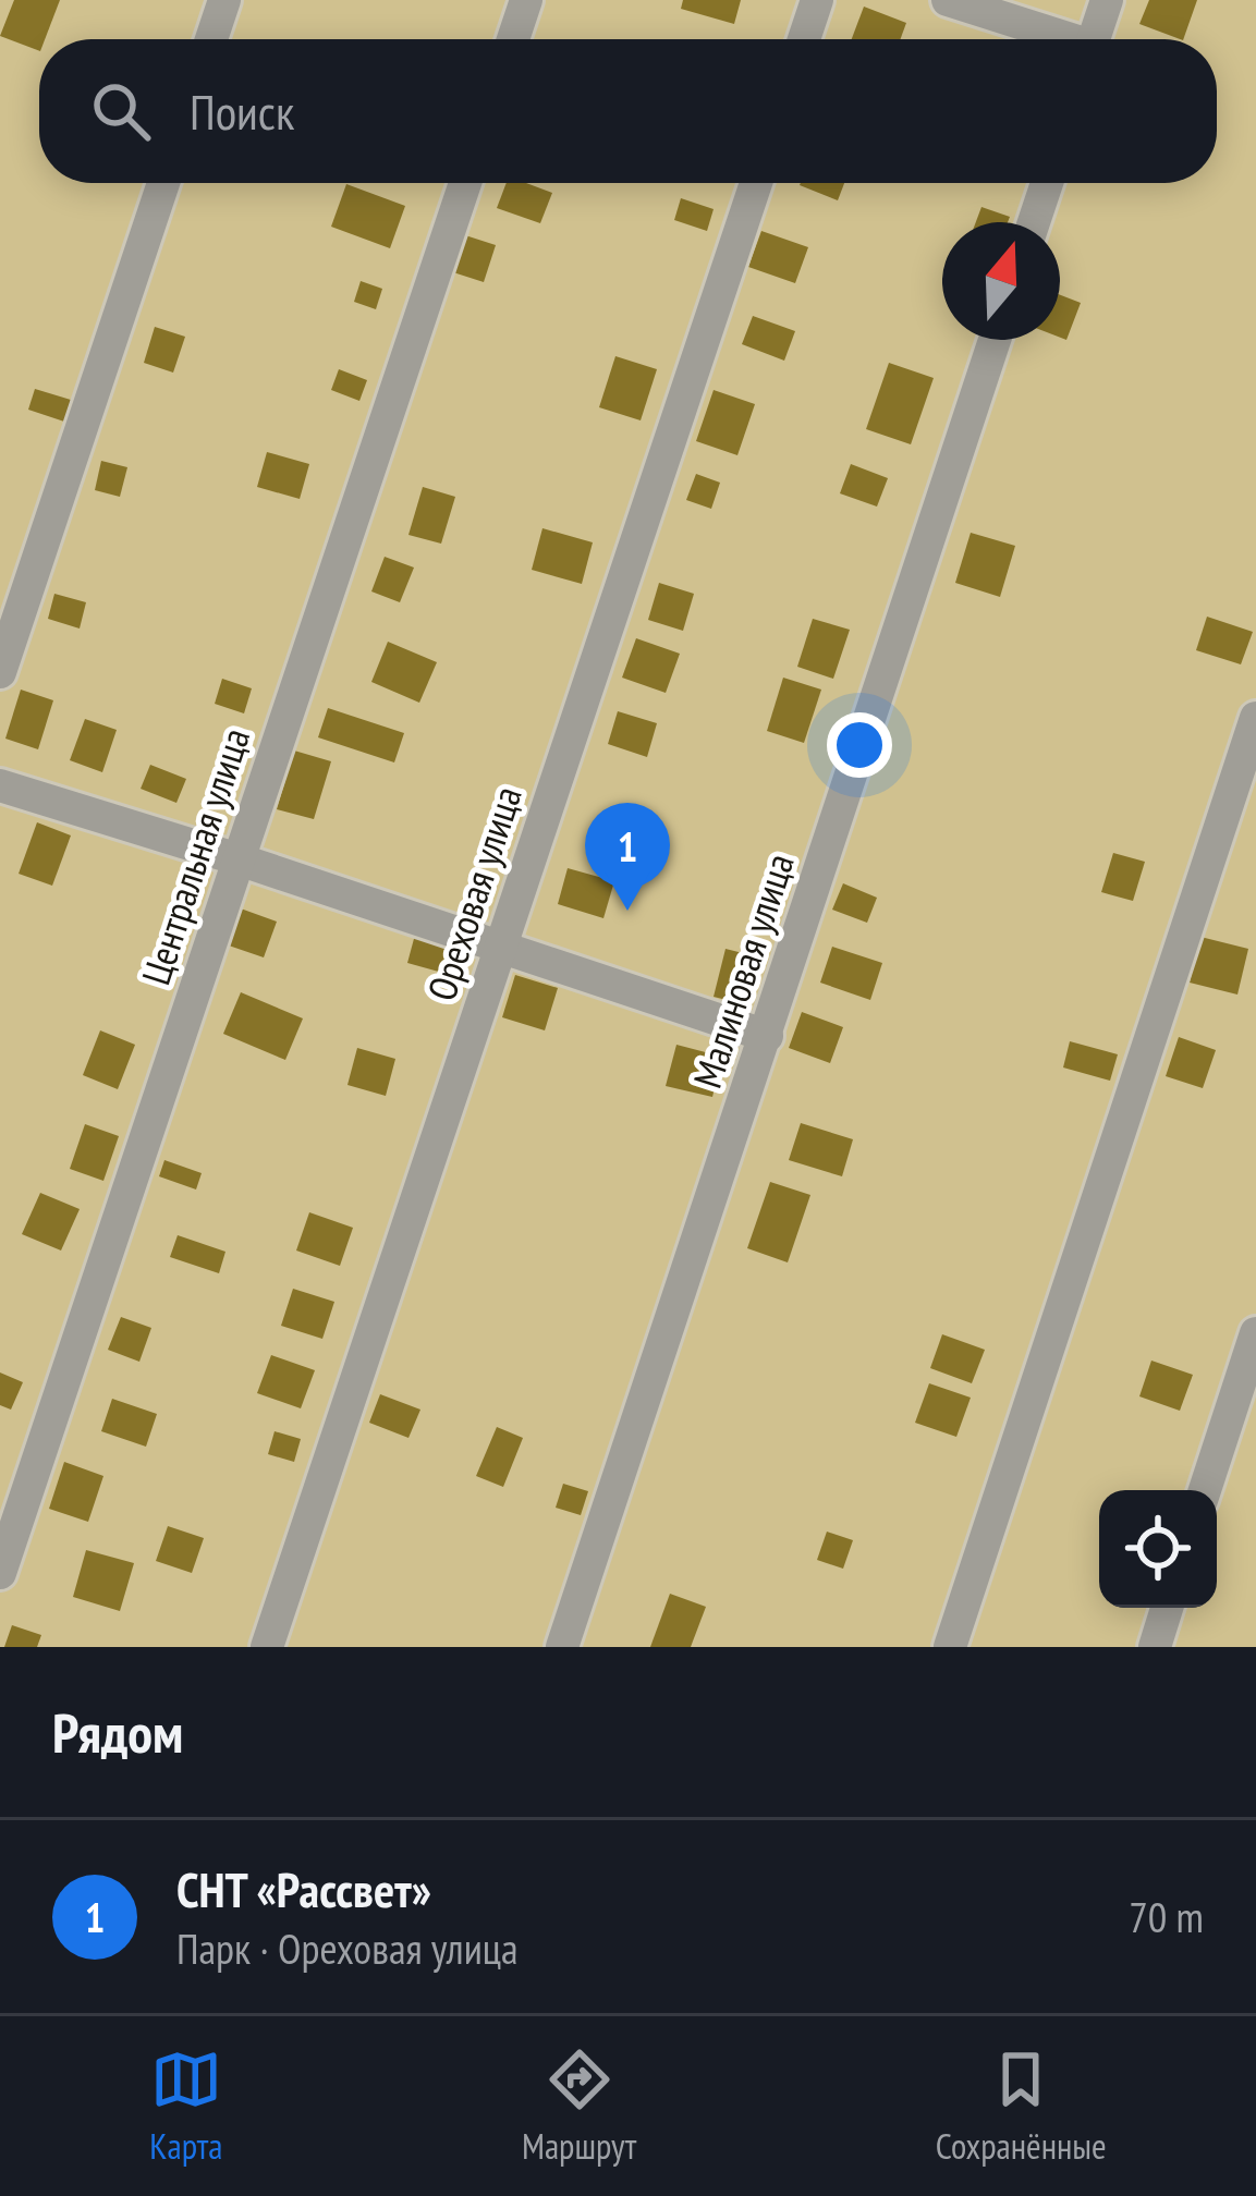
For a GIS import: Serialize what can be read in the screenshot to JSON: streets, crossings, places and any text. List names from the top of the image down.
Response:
{
  "streets": {
    "street": ["Центральная улица", "Ореховая улица", "Малиновая улица"]
  },
  "north": "top",
  "page": {
    "search": "Поиск",
    "pins": "1",
    "heading": "Рядом",
    "list": [
      {
        "mark": "1",
        "name": "СНТ «Рассвет»",
        "note": "Парк · Ореховая улица",
        "value": "70 m"
      }
    ],
    "nav": ["Карта", "Маршрут", "Сохранённые"]
  }
}
